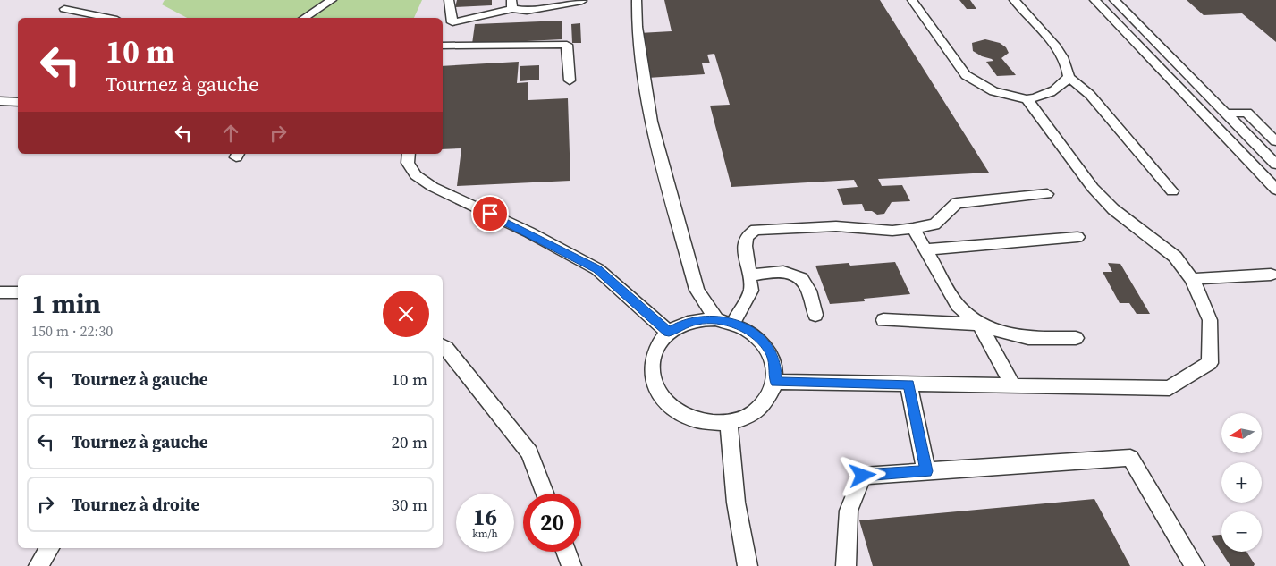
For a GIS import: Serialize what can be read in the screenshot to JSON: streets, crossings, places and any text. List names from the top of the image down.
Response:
{
  "north": "left",
  "page": {
    "turn": ["10 m", "Tournez à gauche"],
    "heading": ["1 min", "150 m · 22:30"],
    "list": [
      {
        "name": "Tournez à gauche",
        "value": "10 m"
      },
      {
        "name": "Tournez à gauche",
        "value": "20 m"
      },
      {
        "name": "Tournez à droite",
        "value": "30 m"
      }
    ],
    "map_buttons": ["+", "−"],
    "speed": "16 km/h",
    "limit": "20"
  }
}
